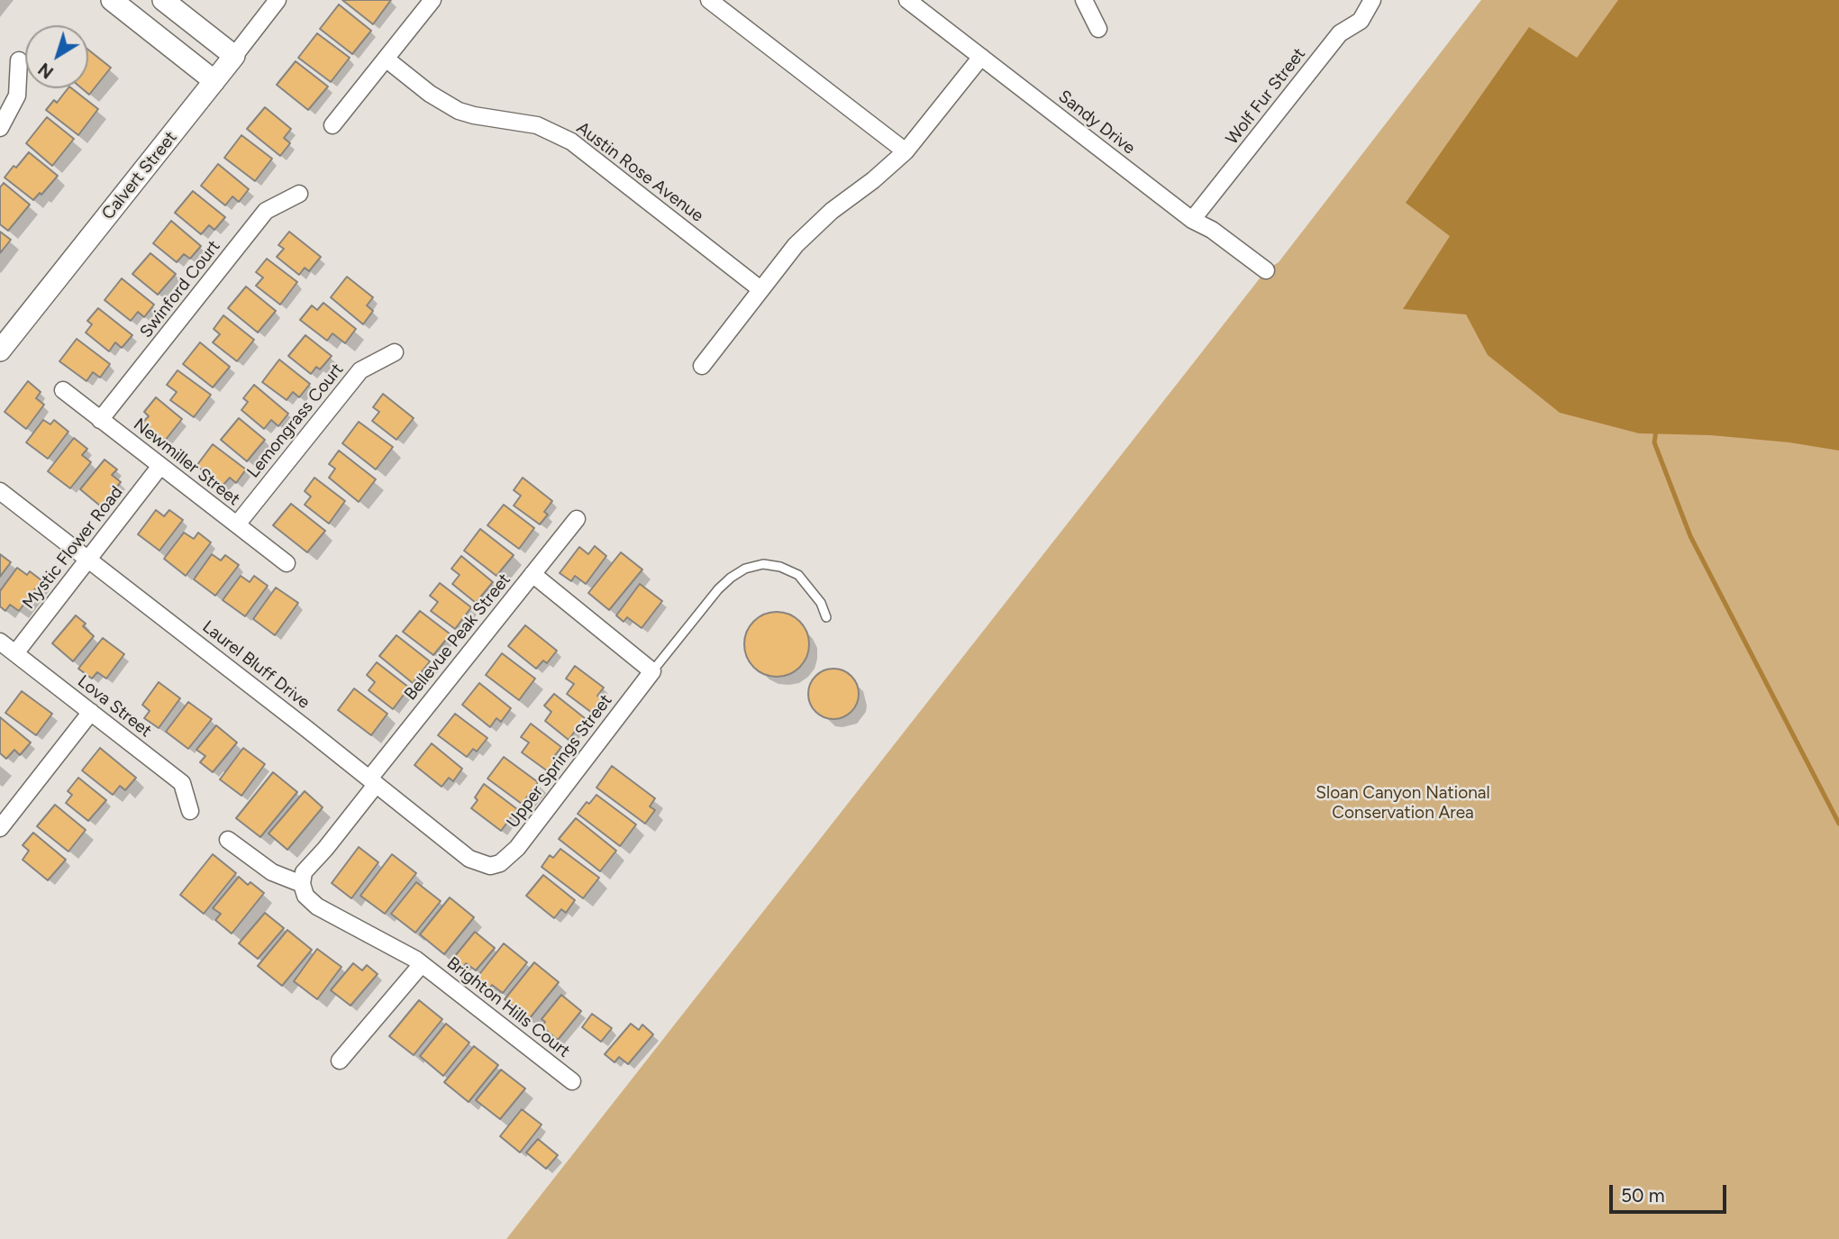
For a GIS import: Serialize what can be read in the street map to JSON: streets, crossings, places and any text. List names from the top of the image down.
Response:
{
  "streets": {
    "street": [
      "Wolf Fur Street",
      "Sandy Drive",
      "Austin Rose Avenue",
      "Calvert Street",
      "Swinford Court",
      "Lemongrass Court",
      "Newmiller Street",
      "Mystic Flower Road",
      "Bellevue Peak Street",
      "Laurel Bluff Drive",
      "Lova Street",
      "Upper Springs Street",
      "Brighton Hills Court"
    ]
  },
  "crossings": [
    ["Wolf Fur Street", "Sandy Drive"],
    ["Swinford Court", "Newmiller Street"],
    ["Lemongrass Court", "Newmiller Street"],
    ["Newmiller Street", "Mystic Flower Road"],
    ["Mystic Flower Road", "Laurel Bluff Drive"],
    ["Mystic Flower Road", "Lova Street"],
    ["Bellevue Peak Street", "Laurel Bluff Drive"],
    ["Bellevue Peak Street", "Brighton Hills Court"],
    ["Laurel Bluff Drive", "Upper Springs Street"]
  ],
  "parks": ["Sloan Canyon National Conservation Area"],
  "scale_bar": "50 m",
  "north": "bottom left"
}
